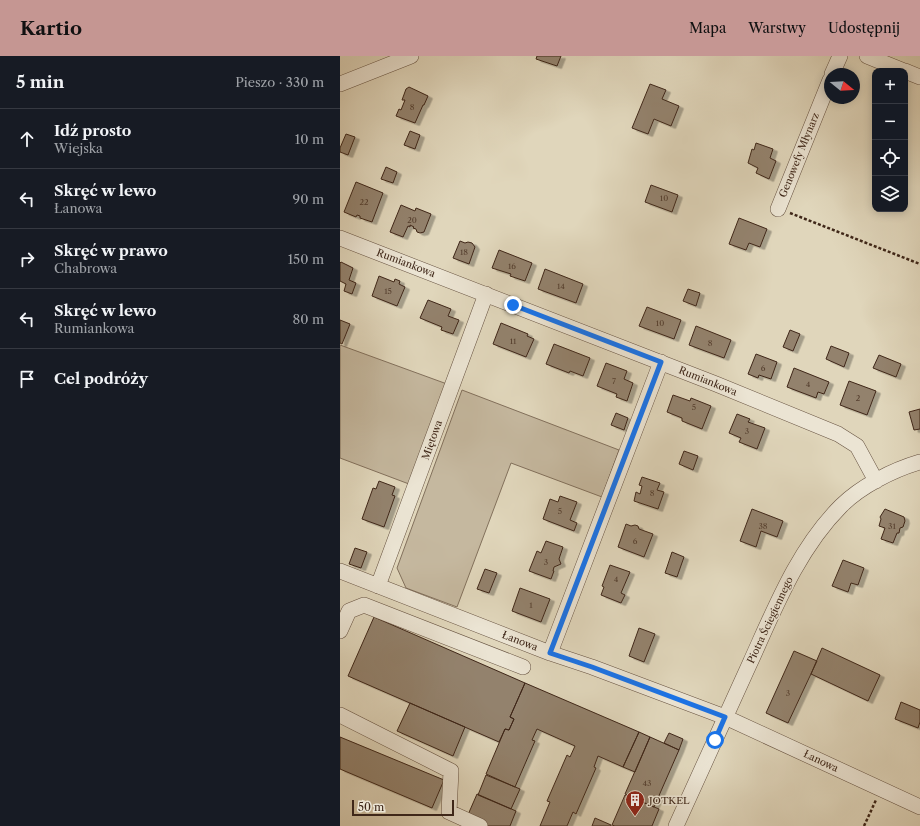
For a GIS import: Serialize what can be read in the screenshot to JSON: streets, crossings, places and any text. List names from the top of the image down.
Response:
{
  "streets": {
    "street": [
      "Genowefy Młynarz",
      "Rumiankowa",
      "Miętowa",
      "Piotra Ściegiennego",
      "Łanowa"
    ]
  },
  "crossings": [
    ["Rumiankowa", "Miętowa"],
    ["Rumiankowa", "Piotra Ściegiennego"],
    ["Miętowa", "Łanowa"],
    ["Piotra Ściegiennego", "Łanowa"]
  ],
  "places": {
    "building": ["JOTKEL"]
  },
  "house_numbers": [
    "8",
    "10",
    "22",
    "20",
    "18",
    "16",
    "14",
    "15",
    "10",
    "11",
    "8",
    "6",
    "7",
    "4",
    "2",
    "5",
    "3",
    "8",
    "5",
    "38",
    "31",
    "6",
    "3",
    "4",
    "1",
    "3",
    "43"
  ],
  "scale_bar": "50 m",
  "north": "right",
  "page": {
    "header": "Kartio",
    "nav": ["Mapa", "Warstwy", "Udostępnij"],
    "heading": ["5 min", "Pieszo · 330 m"],
    "map_buttons": ["+", "−"],
    "list": [
      ["Idź prosto", "Wiejska", "10 m"],
      ["Skręć w lewo", "Łanowa", "90 m"],
      ["Skręć w prawo", "Chabrowa", "150 m"],
      ["Skręć w lewo", "Rumiankowa", "80 m"],
      "Cel podróży"
    ],
    "scale": "50 m"
  }
}
